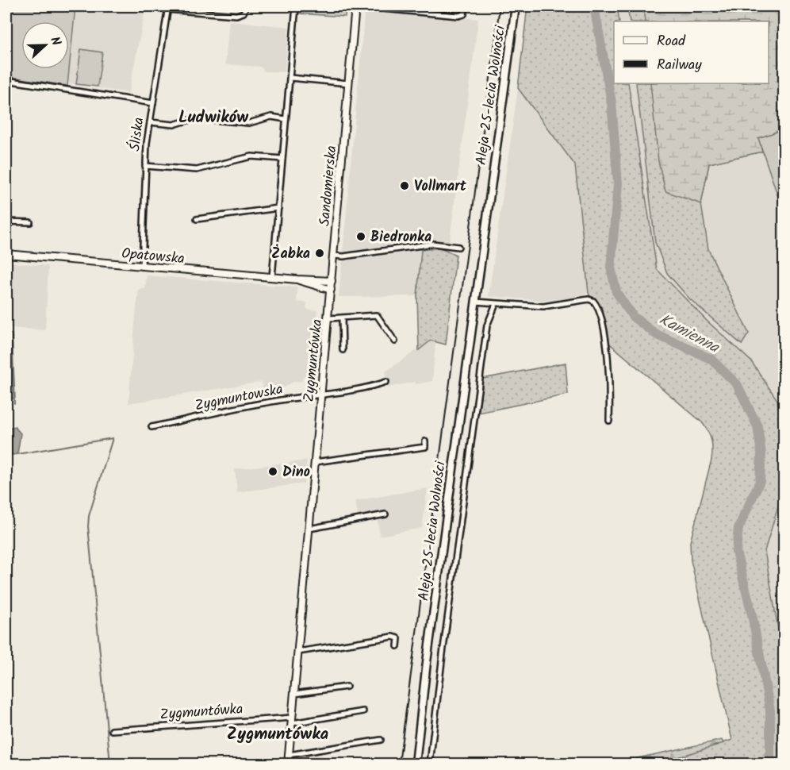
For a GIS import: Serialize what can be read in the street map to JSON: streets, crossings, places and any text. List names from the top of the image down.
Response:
{
  "streets": {
    "main road": ["Aleja 25-lecia Wolności"],
    "street": [
      "Śliska",
      "Sandomierska",
      "Opatowska",
      "Zygmuntówka",
      "Zygmuntowska"
    ]
  },
  "crossings": [
    ["Śliska", "Opatowska"],
    ["Sandomierska", "Opatowska"],
    ["Sandomierska", "Zygmuntówka"],
    ["Opatowska", "Zygmuntówka"],
    ["Zygmuntówka", "Zygmuntowska"]
  ],
  "districts": ["Ludwików", "Zygmuntówka"],
  "water": ["Kamienna"],
  "places": [
    "Vollmart",
    "Biedronka",
    "Żabka",
    "Dino"
  ],
  "legend": ["Road", "Railway"],
  "north": "right"
}
